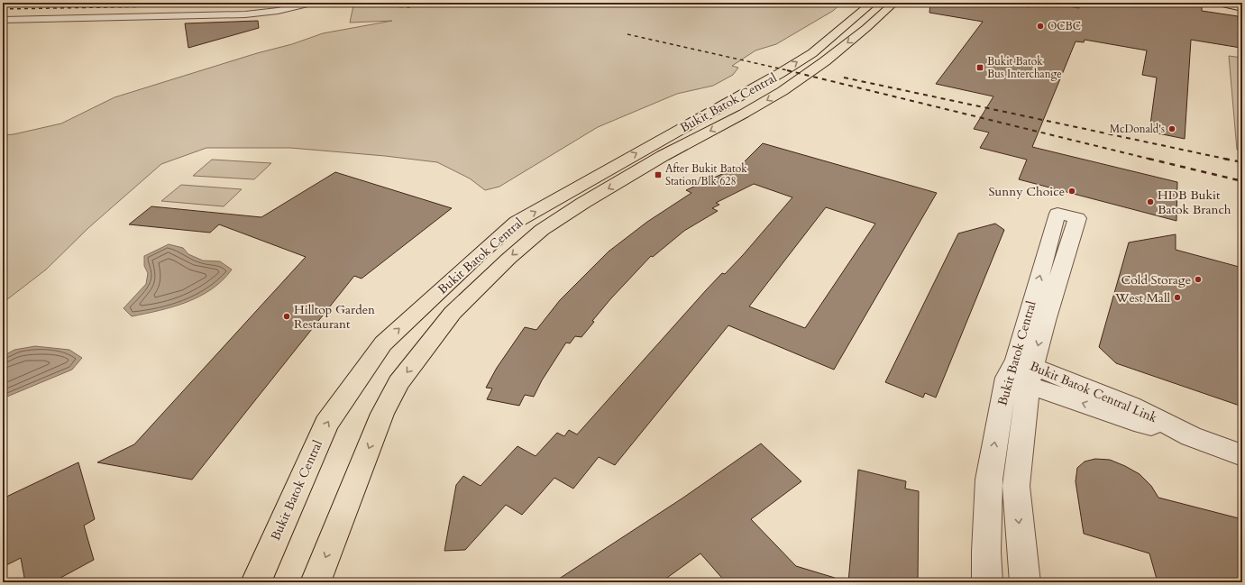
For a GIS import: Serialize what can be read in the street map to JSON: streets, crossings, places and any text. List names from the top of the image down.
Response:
{
  "streets": {
    "main road": ["Bukit Batok Central"],
    "street": ["Bukit Batok Central Link"]
  },
  "crossings": [
    ["Bukit Batok Central", "Bukit Batok Central Link"]
  ],
  "places": {
    "other": [
      "OCBC",
      "McDonald's",
      "Sunny Choice",
      "HDB Bukit Batok Branch",
      "Cold Storage",
      "West Mall",
      "Hilltop Garden Restaurant"
    ],
    "transit": ["Bukit Batok Bus Interchange", "After Bukit Batok Station/Blk 628"]
  }
}
